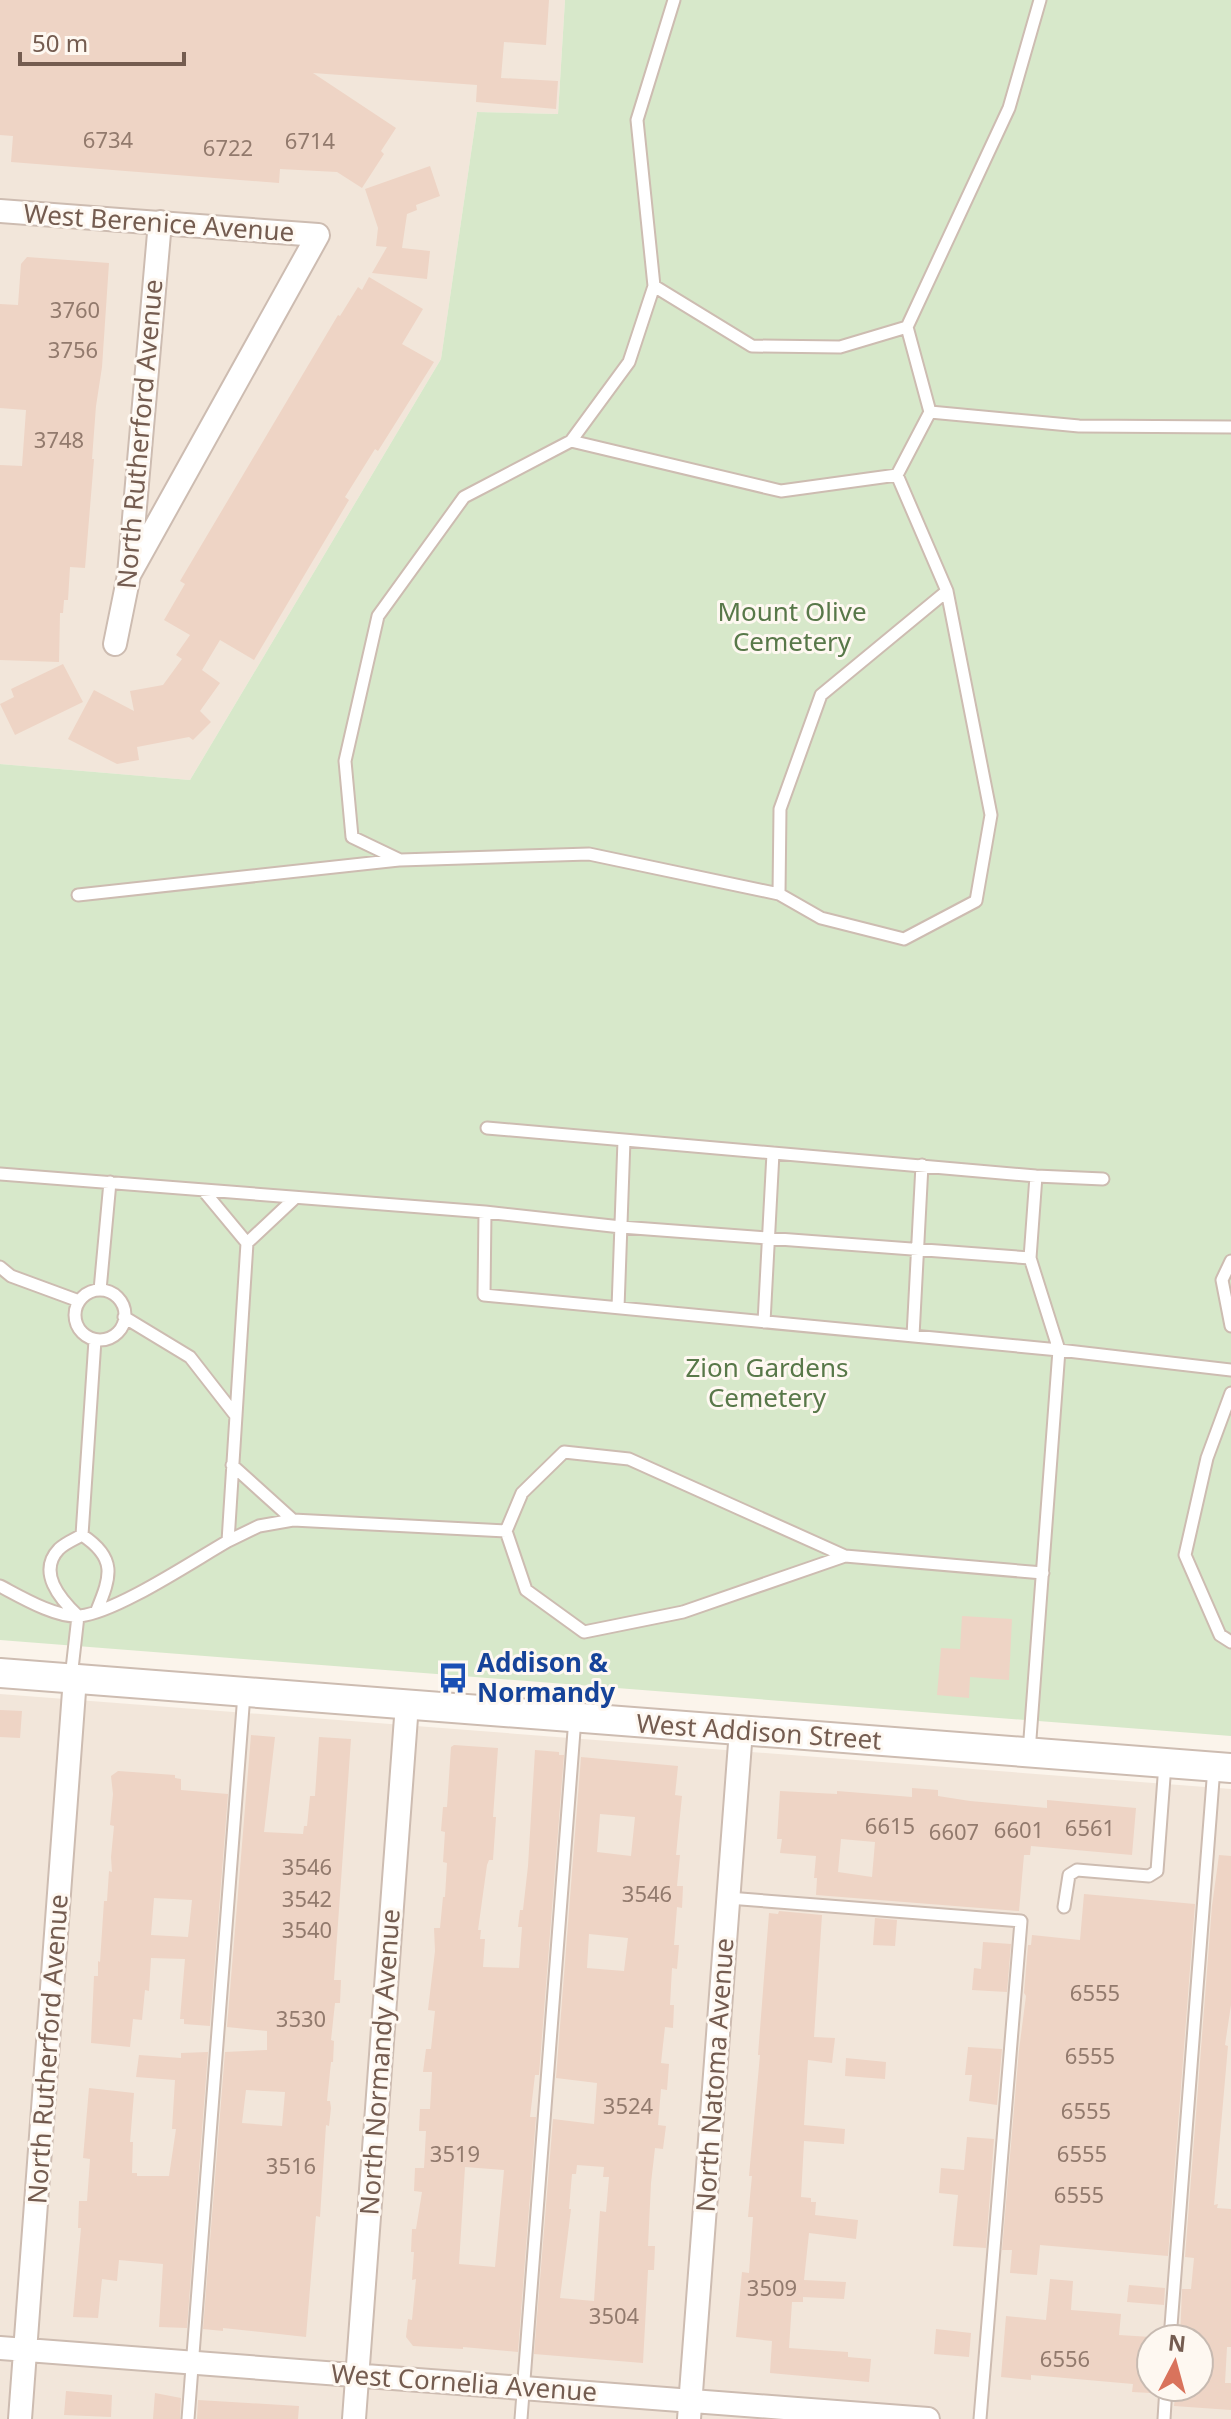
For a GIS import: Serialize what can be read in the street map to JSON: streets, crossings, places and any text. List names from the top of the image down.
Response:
{
  "streets": {
    "street": [
      "West Berenice Avenue",
      "North Rutherford Avenue",
      "West Addison Street",
      "North Normandy Avenue",
      "North Natoma Avenue",
      "West Cornelia Avenue"
    ]
  },
  "crossings": [
    ["West Berenice Avenue", "North Rutherford Avenue"],
    ["North Rutherford Avenue", "West Addison Street"],
    ["North Rutherford Avenue", "West Cornelia Avenue"],
    ["West Addison Street", "North Normandy Avenue"],
    ["West Addison Street", "North Natoma Avenue"],
    ["North Normandy Avenue", "West Cornelia Avenue"],
    ["North Natoma Avenue", "West Cornelia Avenue"]
  ],
  "parks": ["Mount Olive Cemetery", "Zion Gardens Cemetery"],
  "places": {
    "bus stop": ["Addison & Normandy"]
  },
  "house_numbers": [
    "6734",
    "6714",
    "6722",
    "3760",
    "3756",
    "3748",
    "6615",
    "6561",
    "6601",
    "6607",
    "3546",
    "3546",
    "3542",
    "3540",
    "6555",
    "3530",
    "6555",
    "3524",
    "6555",
    "3519",
    "6555",
    "3516",
    "6555",
    "3509",
    "3504",
    "6556"
  ],
  "scale_bar": "50 m",
  "north": "top"
}
